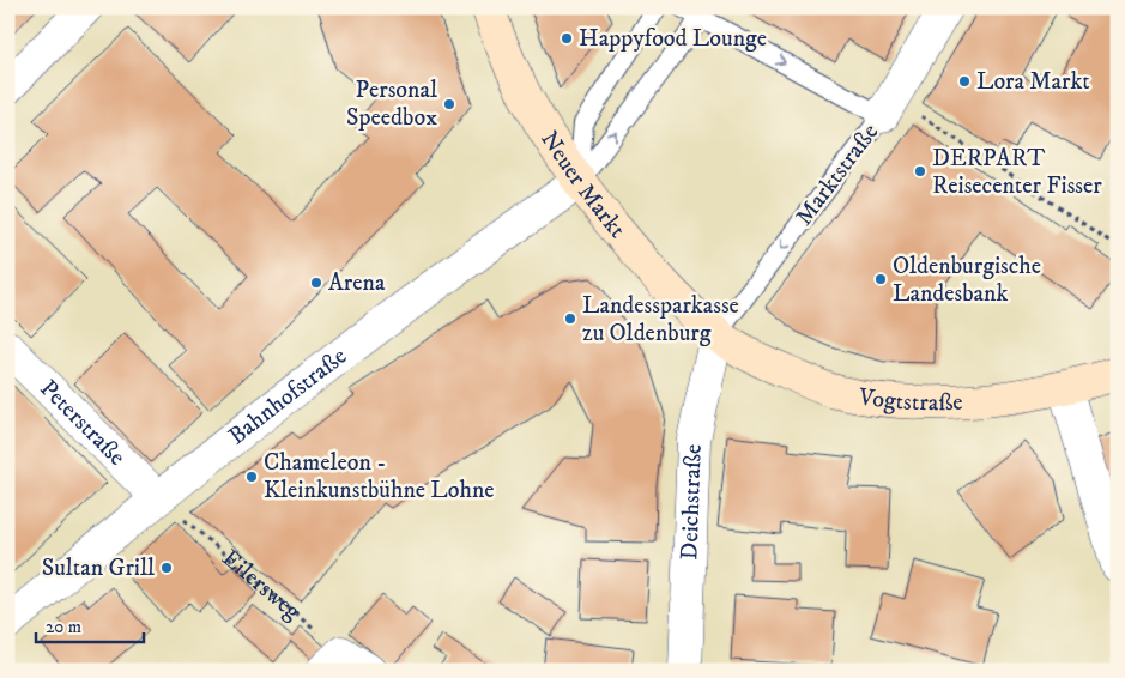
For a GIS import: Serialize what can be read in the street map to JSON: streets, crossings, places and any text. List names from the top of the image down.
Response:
{
  "streets": {
    "street": [
      "Marktstraße",
      "Neuer Markt",
      "Bahnhofstraße",
      "Vogtstraße",
      "Peterstraße",
      "Deichstraße"
    ],
    "path": ["Eilersweg"]
  },
  "crossings": [
    ["Marktstraße", "Neuer Markt"],
    ["Marktstraße", "Vogtstraße"],
    ["Marktstraße", "Deichstraße"],
    ["Neuer Markt", "Bahnhofstraße"],
    ["Neuer Markt", "Vogtstraße"],
    ["Neuer Markt", "Deichstraße"],
    ["Bahnhofstraße", "Peterstraße"],
    ["Bahnhofstraße", "Eilersweg"],
    ["Vogtstraße", "Deichstraße"],
    ["Peterstraße", "Eilersweg"]
  ],
  "one_way": ["Marktstraße"],
  "places": [
    "Happyfood Lounge",
    "Lora Markt",
    "Personal Speedbox",
    "DERPART Reisecenter Fisser",
    "Oldenburgische Landesbank",
    "Arena",
    "Landessparkasse zu Oldenburg",
    "Chameleon - Kleinkunstbühne Lohne",
    "Sultan Grill"
  ],
  "scale_bar": "20 m"
}
